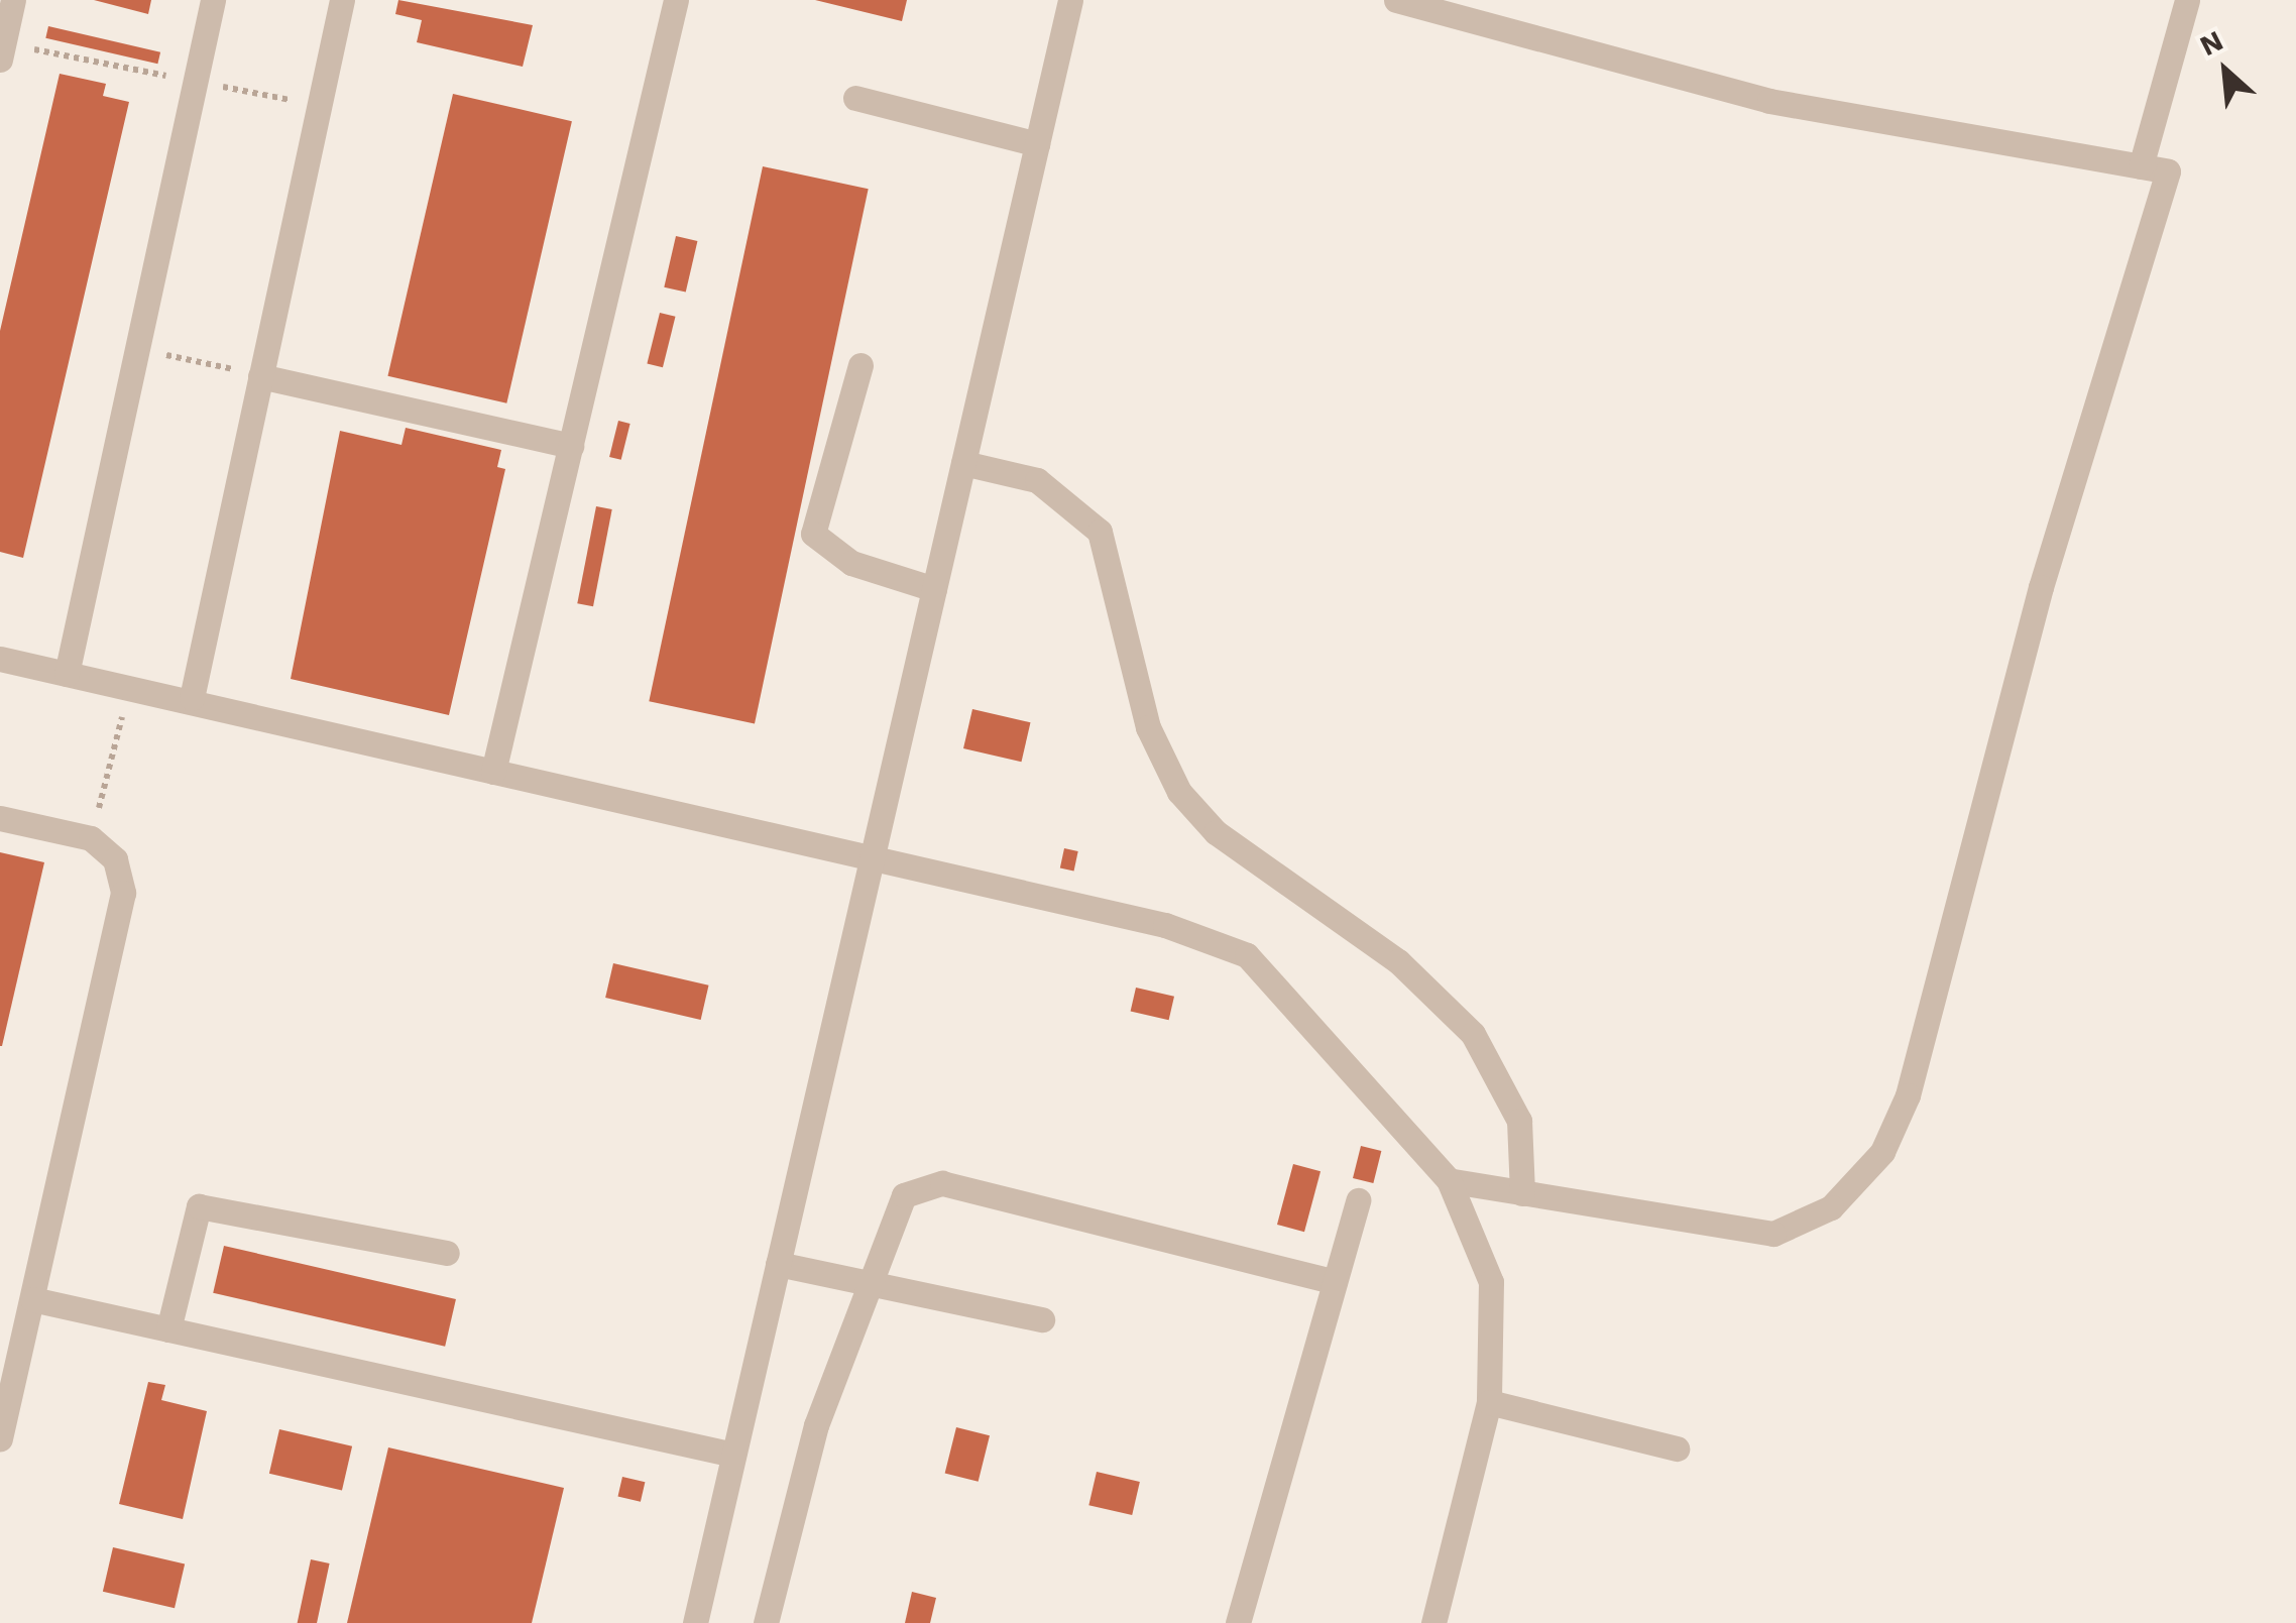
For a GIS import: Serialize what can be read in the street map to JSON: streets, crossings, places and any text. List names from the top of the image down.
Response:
{
  "north": "top left"
}
